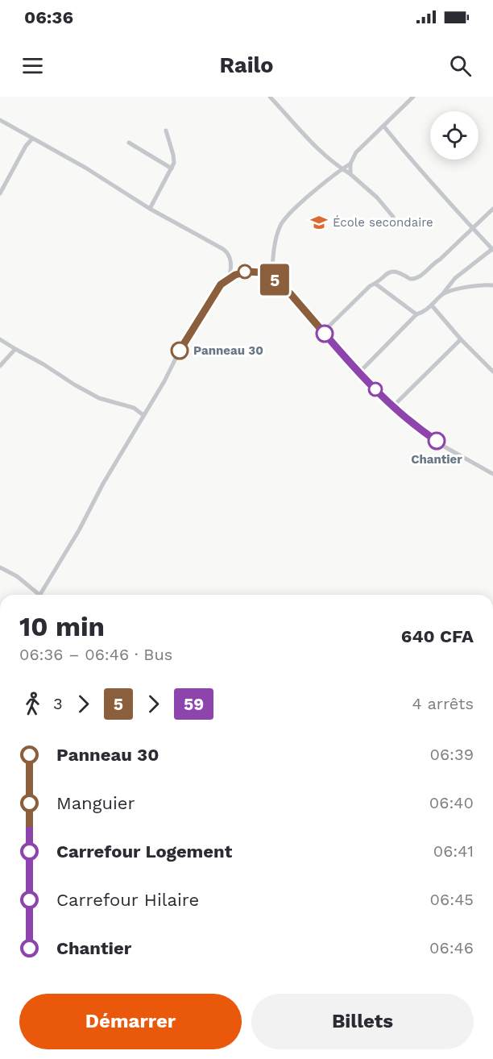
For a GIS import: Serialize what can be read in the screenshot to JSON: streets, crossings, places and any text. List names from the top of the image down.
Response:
{
  "places": {
    "school or university": ["École secondaire"],
    "other": ["Panneau 30", "Chantier"]
  },
  "lines": ["bus line 5", "bus line 59"],
  "page": {
    "status": "06:36",
    "header": "Railo",
    "on_map": "5",
    "heading": ["10 min", "06:36 – 06:46 · Bus", "640 CFA"],
    "legs": [
      "3",
      "5",
      "59",
      "4 arrêts"
    ],
    "list": [
      {
        "name": "Panneau 30",
        "value": "06:39"
      },
      {
        "name": "Manguier",
        "value": "06:40"
      },
      {
        "name": "Carrefour Logement",
        "value": "06:41"
      },
      {
        "name": "Carrefour Hilaire",
        "value": "06:45"
      },
      {
        "name": "Chantier",
        "value": "06:46"
      }
    ],
    "buttons": ["Démarrer", "Billets"]
  }
}
